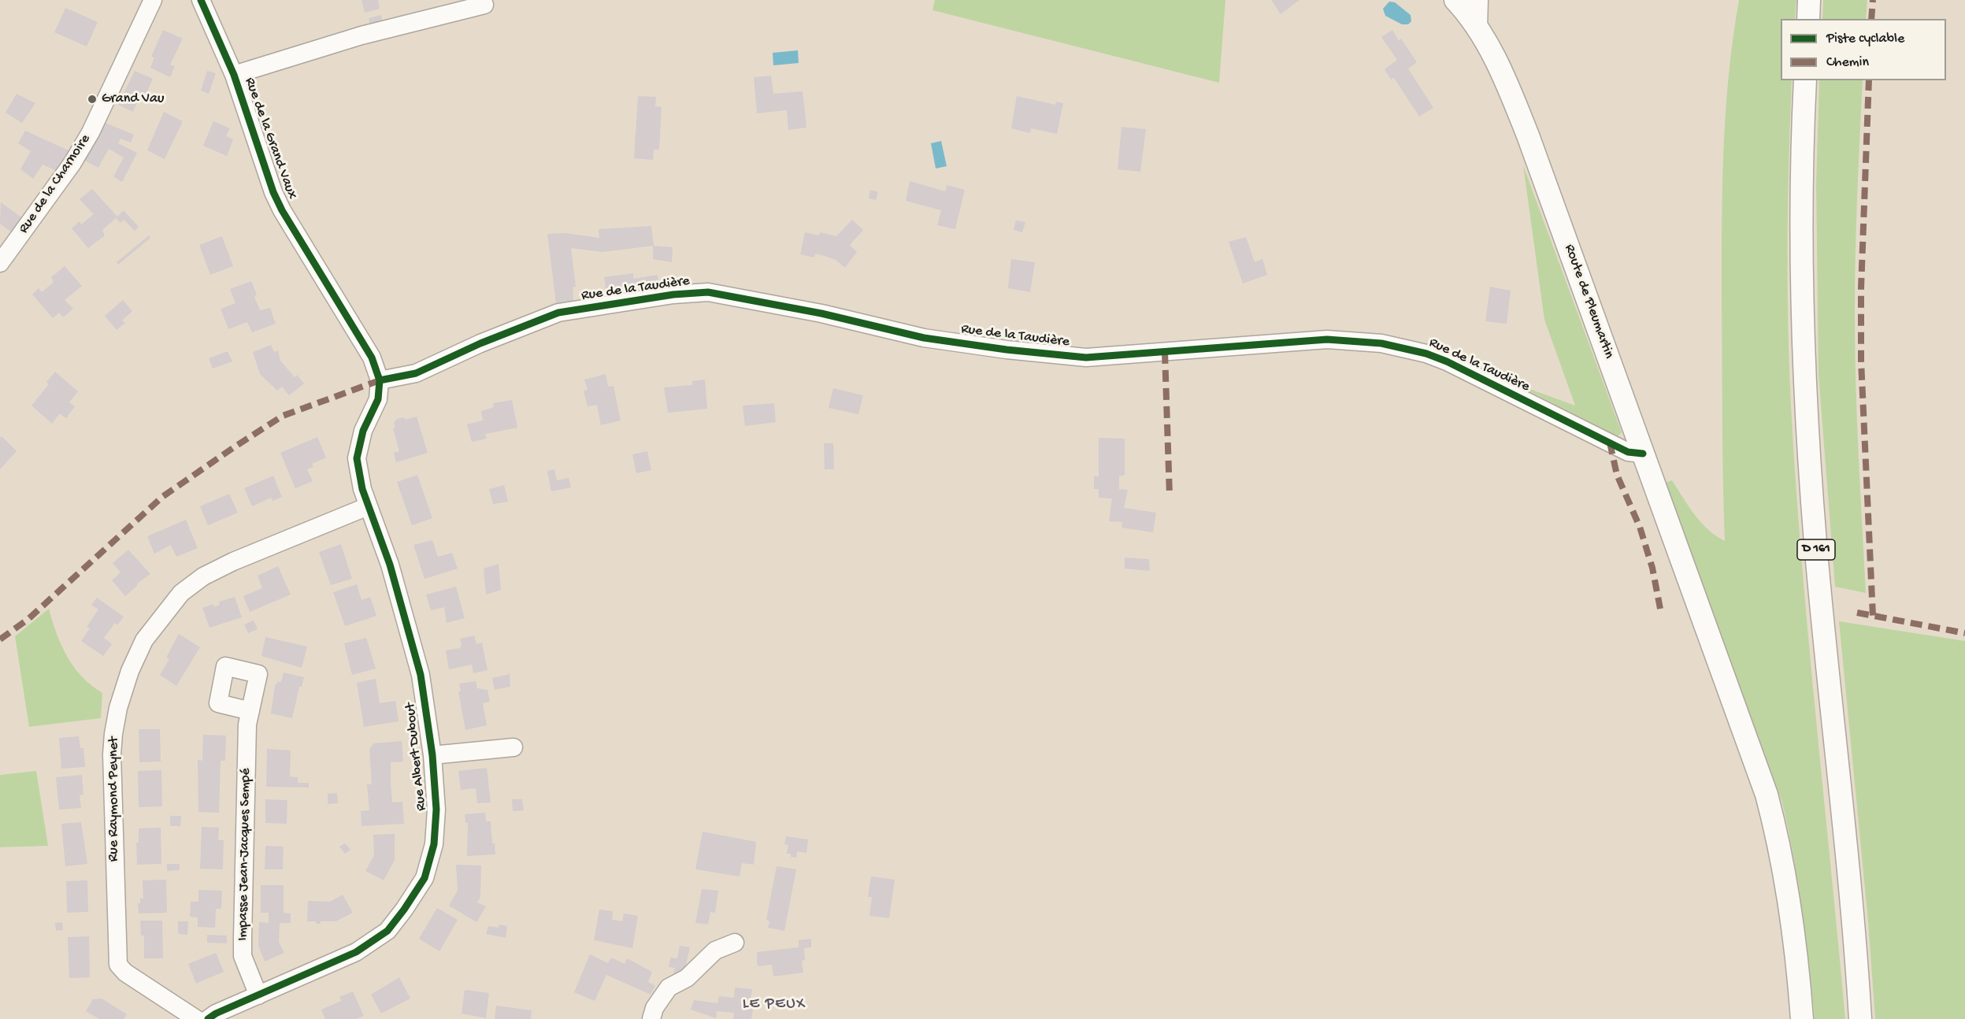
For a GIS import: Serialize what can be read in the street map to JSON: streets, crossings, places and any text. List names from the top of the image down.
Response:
{
  "streets": {
    "main road": ["Route de Pleumartin", "D 161"],
    "street": [
      "Rue de la Grand Vaux",
      "Rue de la Charnoire",
      "Rue de la Taudière",
      "Rue Albert Dubout",
      "Rue Raymond Peynet",
      "Impasse Jean-Jacques Sempé"
    ]
  },
  "crossings": [
    ["Rue de la Grand Vaux", "Rue de la Taudière"],
    ["Rue de la Grand Vaux", "Rue Albert Dubout"],
    ["Rue de la Taudière", "Route de Pleumartin"],
    ["Rue de la Taudière", "Rue Albert Dubout"],
    ["Rue Albert Dubout", "Rue Raymond Peynet"],
    ["Rue Albert Dubout", "Impasse Jean-Jacques Sempé"]
  ],
  "districts": ["LE PEUX"],
  "places": ["Grand Vau"],
  "legend": ["Piste cyclable", "Chemin"]
}
